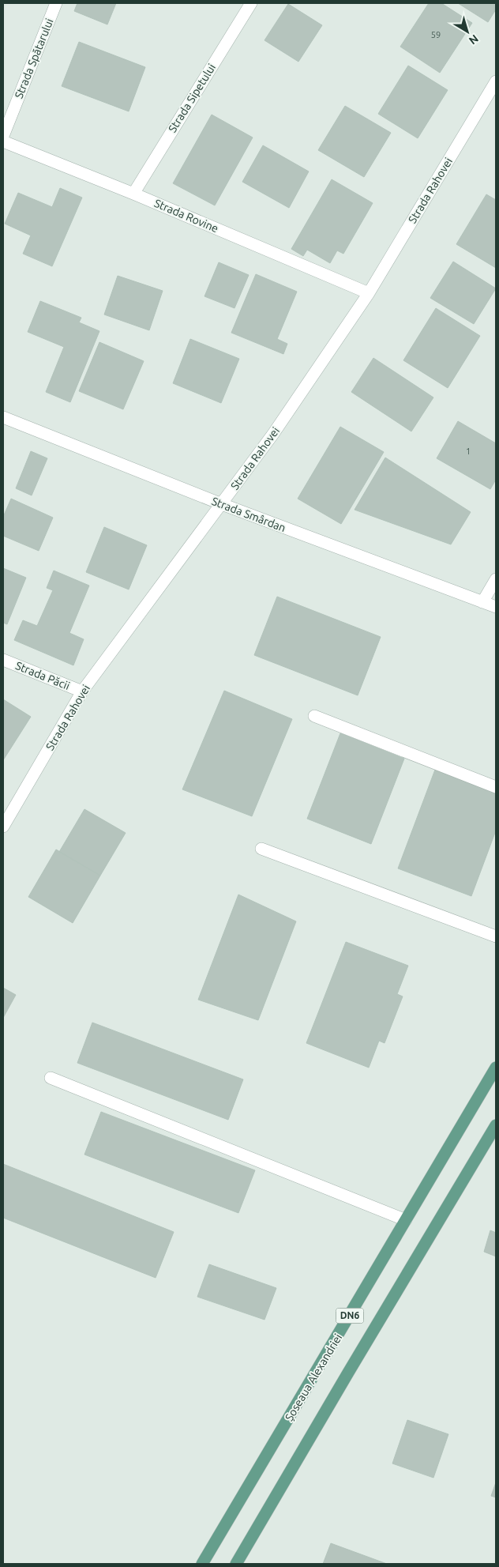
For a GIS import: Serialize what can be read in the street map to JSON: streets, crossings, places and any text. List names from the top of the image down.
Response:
{
  "streets": {
    "main road": ["DN6", "Șoseaua Alexandriei"],
    "street": [
      "Strada Spătarului",
      "Strada Sipetului",
      "Strada Rahovei",
      "Strada Rovine",
      "Strada Smârdan",
      "Strada Păcii"
    ]
  },
  "crossings": [
    ["Strada Sipetului", "Strada Rovine"],
    ["Strada Rahovei", "Strada Rovine"],
    ["Strada Rahovei", "Strada Smârdan"],
    ["Strada Rahovei", "Strada Păcii"]
  ],
  "house_numbers": ["59", "1"],
  "north": "bottom right"
}
